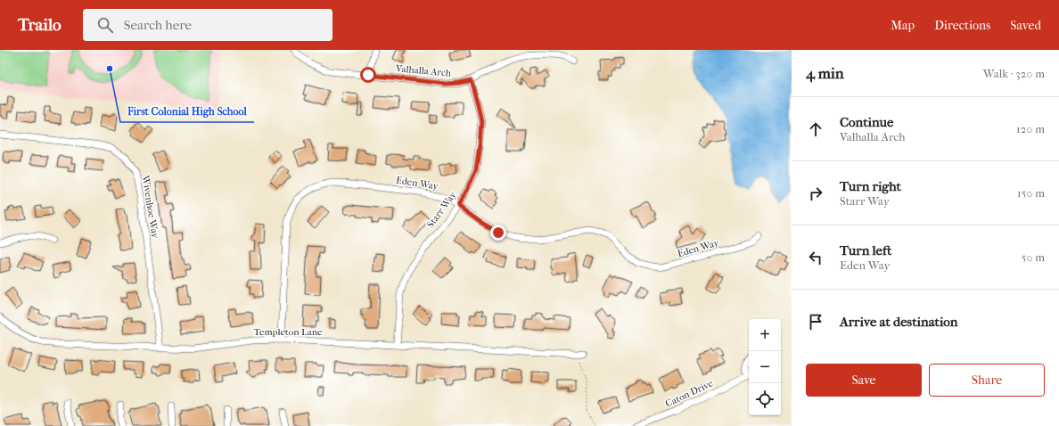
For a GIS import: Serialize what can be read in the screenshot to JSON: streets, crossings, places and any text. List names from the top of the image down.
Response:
{
  "streets": {
    "street": [
      "Valhalla Arch",
      "Eden Way",
      "Wivenhoe Way",
      "Starr Way",
      "Templeton Lane",
      "Caton Drive"
    ]
  },
  "crossings": [
    ["Valhalla Arch", "Starr Way"],
    ["Eden Way", "Starr Way"],
    ["Eden Way", "Templeton Lane"],
    ["Wivenhoe Way", "Templeton Lane"],
    ["Starr Way", "Templeton Lane"]
  ],
  "places": ["First Colonial High School"],
  "page": {
    "header": "Trailo",
    "search": "Search here",
    "nav": ["Map", "Directions", "Saved"],
    "heading": ["4 min", "Walk · 320 m"],
    "list": [
      ["Continue", "Valhalla Arch", "120 m"],
      ["Turn right", "Starr Way", "150 m"],
      ["Turn left", "Eden Way", "50 m"],
      "Arrive at destination"
    ],
    "map_buttons": ["+", "−"],
    "buttons": ["Save", "Share"]
  }
}
